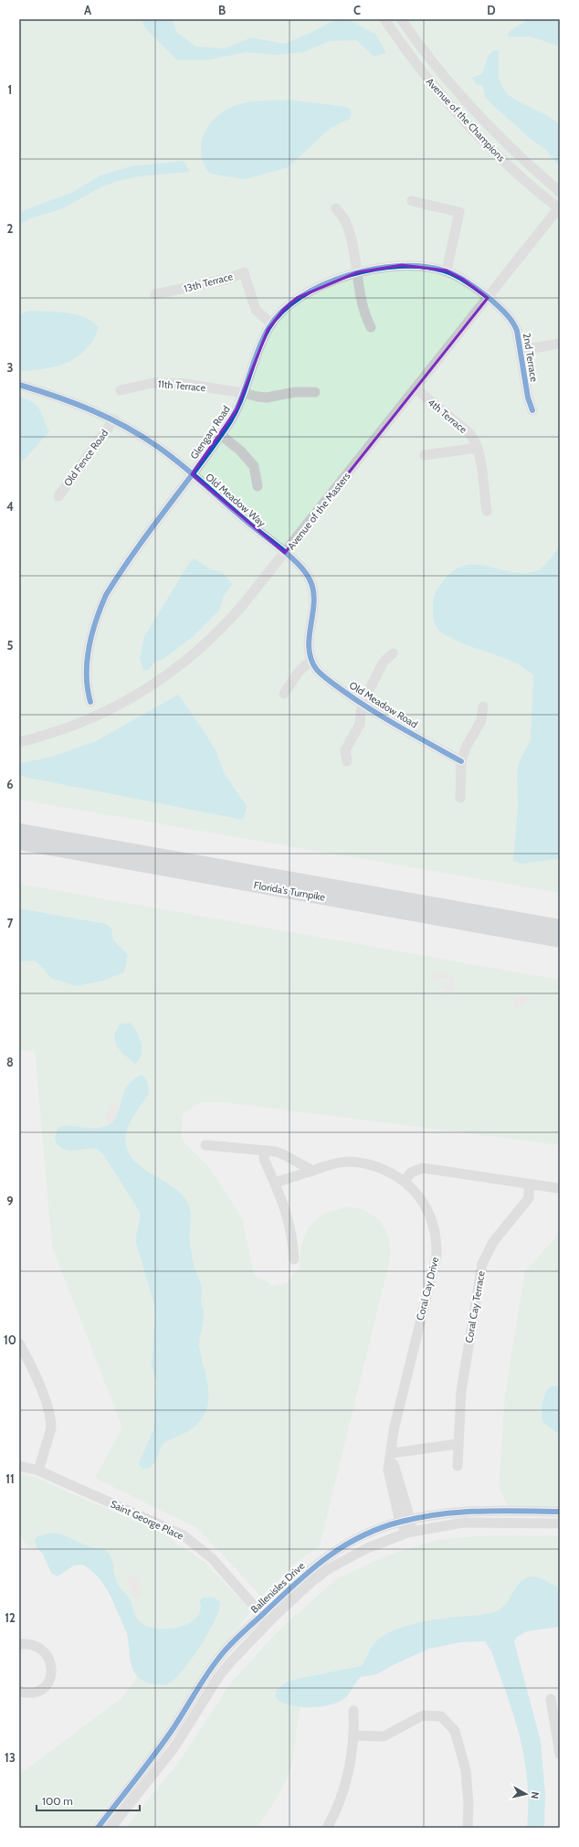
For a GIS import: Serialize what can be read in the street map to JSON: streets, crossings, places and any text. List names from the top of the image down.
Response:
{
  "streets": {
    "highway": ["Florida's Turnpike"],
    "street": [
      "Avenue of the Champions",
      "13th Terrace",
      "2nd Terrace",
      "11th Terrace",
      "4th Terrace",
      "Glengary Road",
      "Old Fence Road",
      "Old Meadow Way",
      "Avenue of the Masters",
      "Old Meadow Road",
      "Coral Cay Drive",
      "Coral Cay Terrace",
      "Saint George Place",
      "Ballenisles Drive"
    ]
  },
  "crossings": [
    ["Avenue of the Champions", "Avenue of the Masters"],
    ["13th Terrace", "Glengary Road"],
    ["2nd Terrace", "Glengary Road"],
    ["2nd Terrace", "Avenue of the Masters"],
    ["11th Terrace", "Glengary Road"],
    ["4th Terrace", "Avenue of the Masters"],
    ["Glengary Road", "Old Meadow Way"],
    ["Glengary Road", "Avenue of the Masters"],
    ["Old Fence Road", "Old Meadow Way"],
    ["Old Meadow Way", "Avenue of the Masters"],
    ["Coral Cay Drive", "Ballenisles Drive"],
    ["Saint George Place", "Ballenisles Drive"]
  ],
  "scale_bar": "100 m",
  "north": "right",
  "grid": {
    "columns": [
      "A",
      "B",
      "C",
      "D"
    ],
    "rows": [
      "1",
      "2",
      "3",
      "4",
      "5",
      "6",
      "7",
      "8",
      "9",
      "10",
      "11",
      "12",
      "13"
    ]
  }
}
